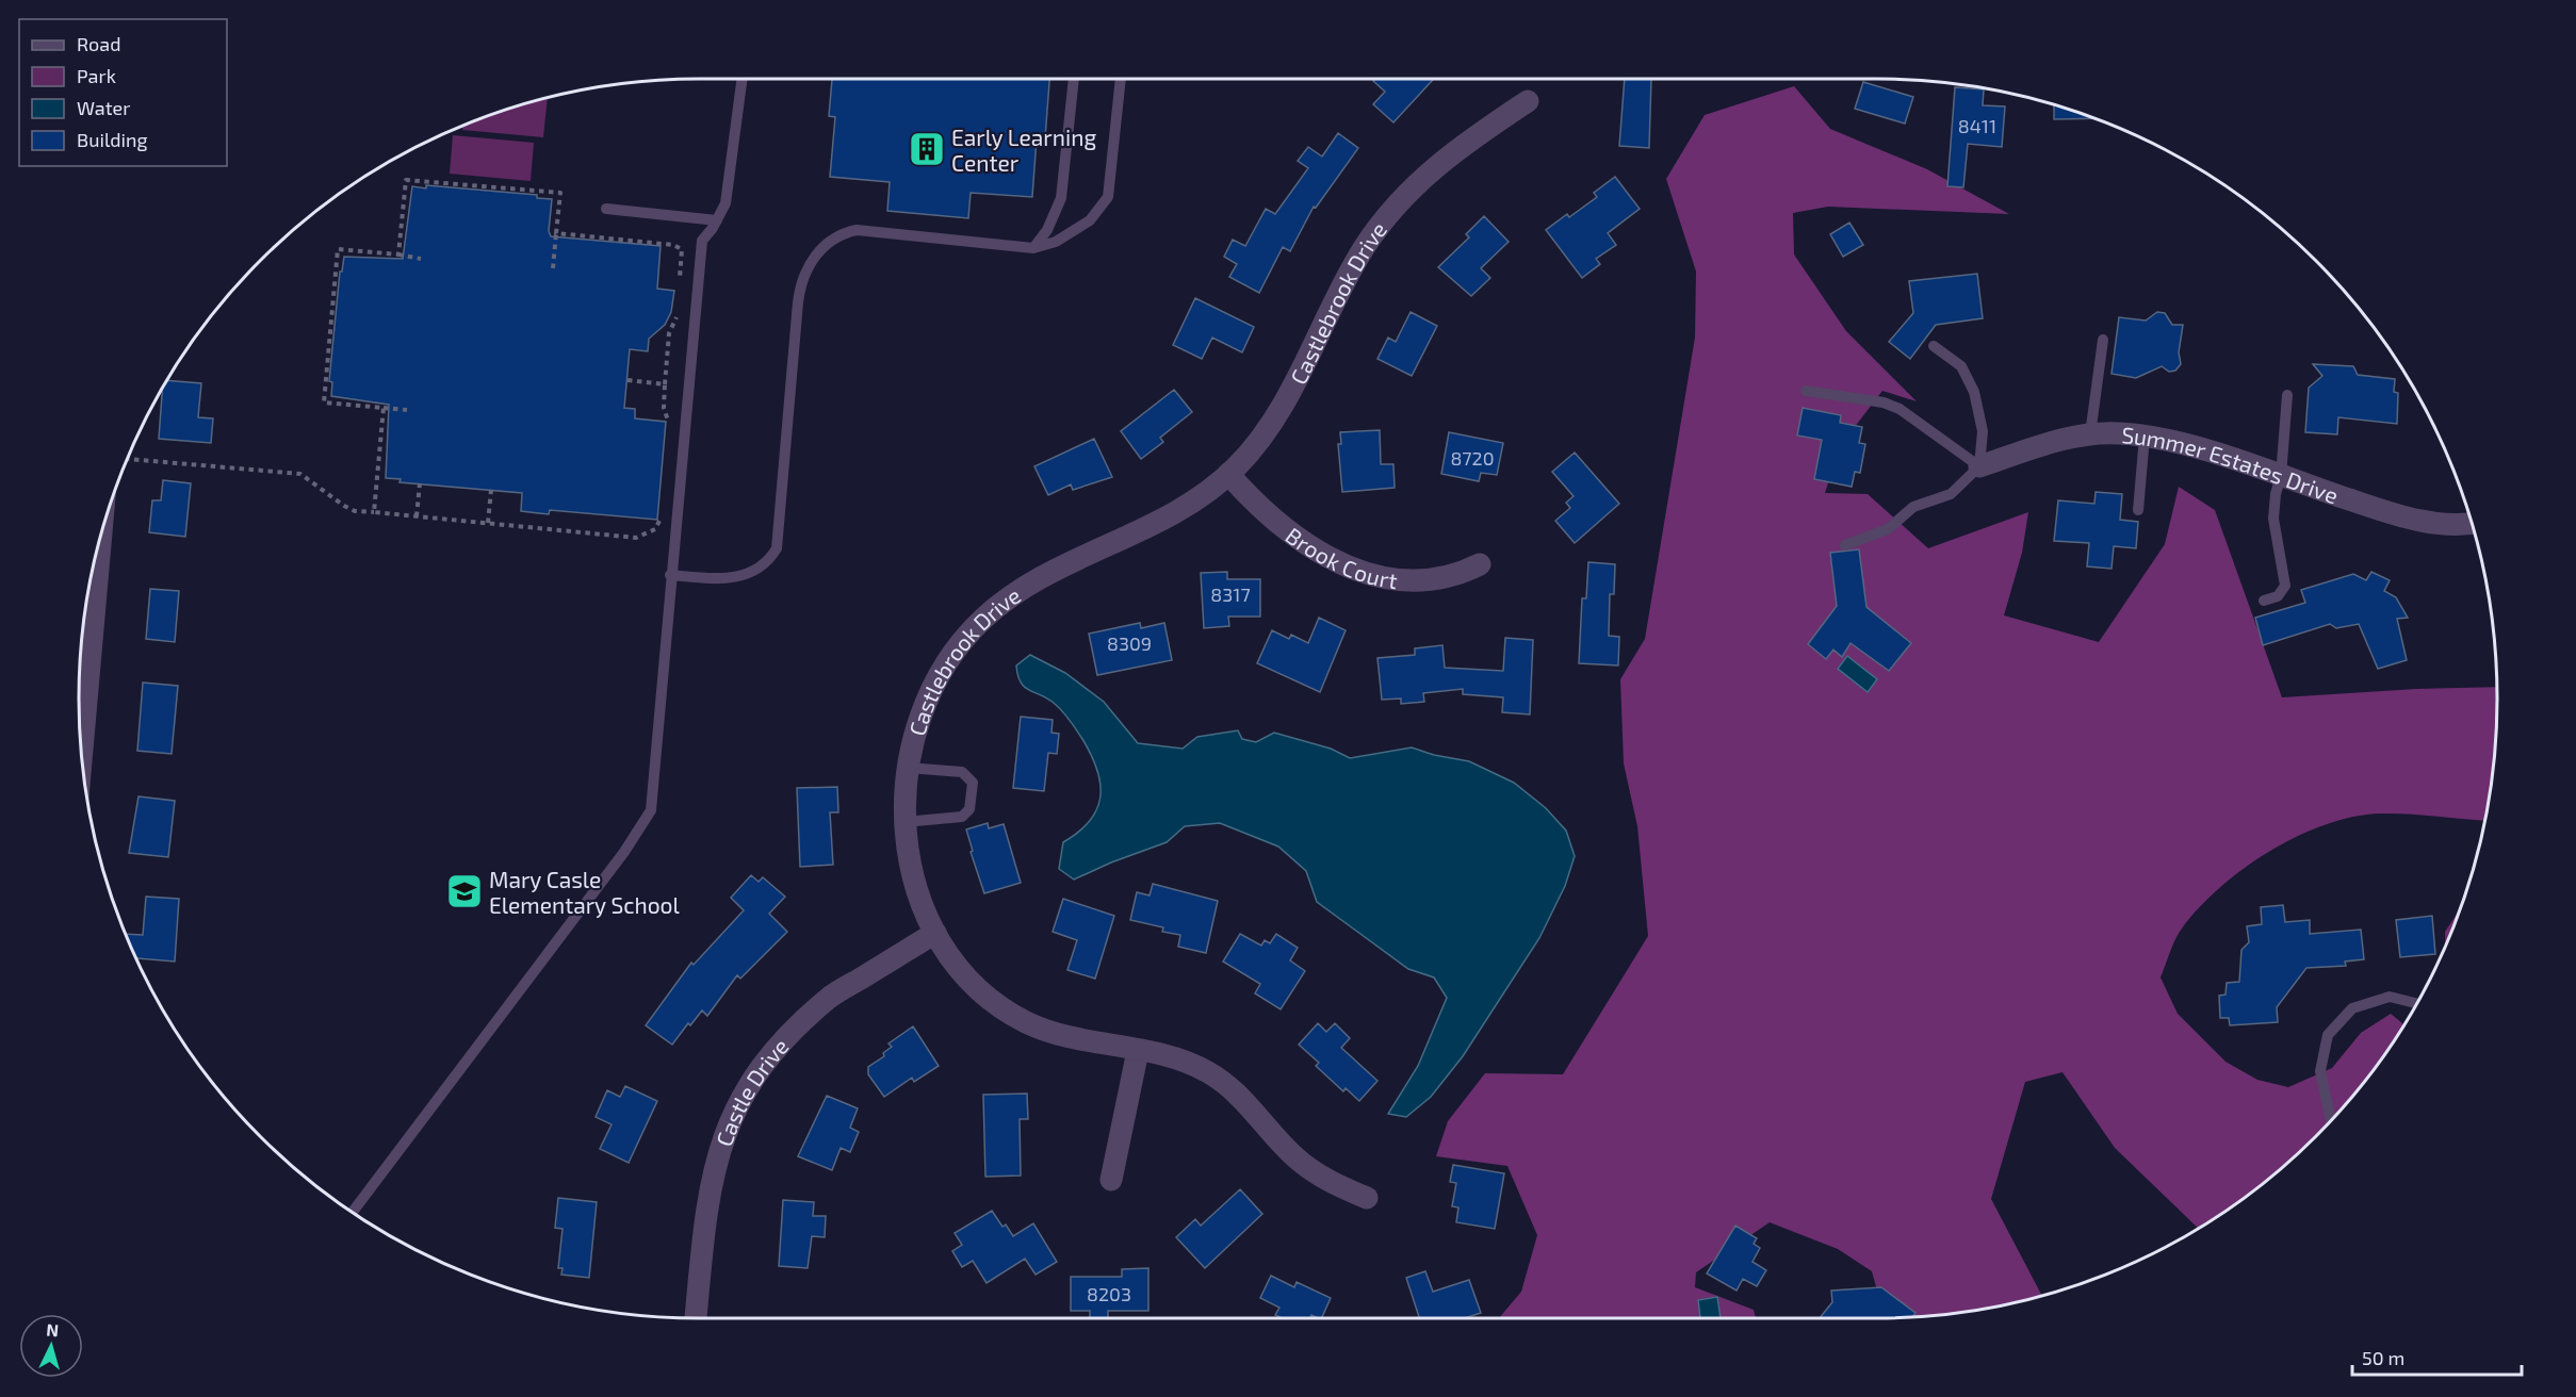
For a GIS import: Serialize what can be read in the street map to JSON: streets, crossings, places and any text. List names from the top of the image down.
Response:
{
  "streets": {
    "street": [
      "Castlebrook Drive",
      "Summer Estates Drive",
      "Brook Court",
      "Castle Drive"
    ]
  },
  "crossings": [
    ["Castlebrook Drive", "Brook Court"],
    ["Castlebrook Drive", "Castle Drive"]
  ],
  "places": {
    "building": ["Early Learning Center"],
    "school or university": ["Mary Casle Elementary School"]
  },
  "house_numbers": [
    "8411",
    "8720",
    "8317",
    "8309",
    "8203"
  ],
  "legend": [
    "Road",
    "Park",
    "Water",
    "Building"
  ],
  "scale_bar": "50 m",
  "north": "top"
}
